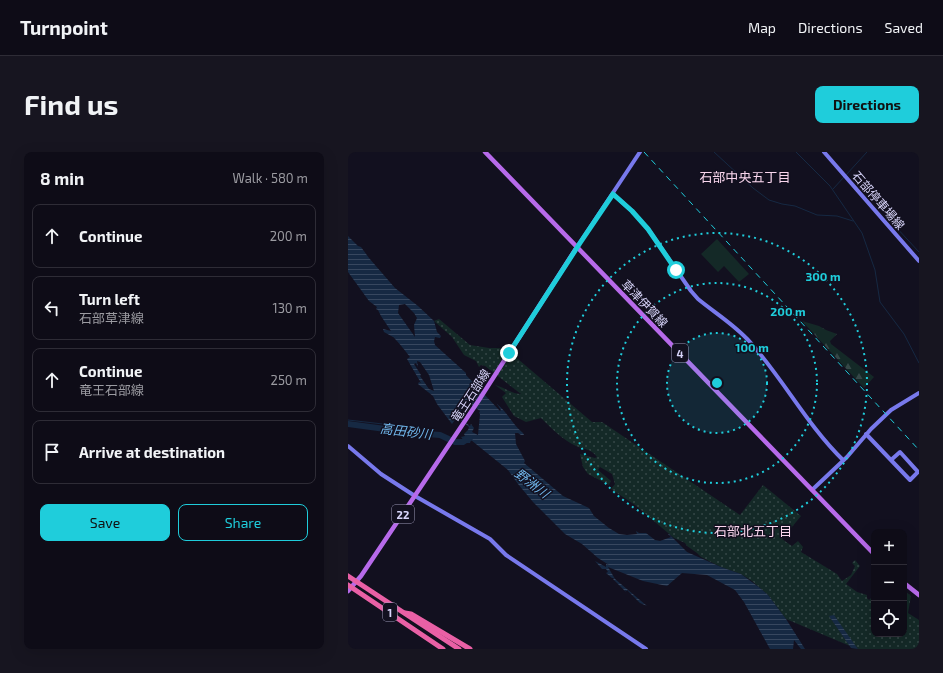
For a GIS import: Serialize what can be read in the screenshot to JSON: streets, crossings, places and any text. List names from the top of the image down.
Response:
{
  "streets": {
    "highway": ["1"],
    "main road": [
      "草津伊賀線",
      "4",
      "竜王石部線",
      "22"
    ],
    "street": ["石部停車場線"]
  },
  "crossings": [
    ["草津伊賀線", "竜王石部線"],
    ["竜王石部線", "1"]
  ],
  "districts": ["石部中央五丁目", "石部北五丁目"],
  "water": ["高田砂川", "野洲川"],
  "page": {
    "header": "Turnpoint",
    "nav": ["Map", "Directions", "Saved"],
    "buttons": [
      "Directions",
      ["Save", "Share"]
    ],
    "title": "Find us",
    "heading": ["8 min", "Walk · 580 m"],
    "list": [
      ["Continue", "200 m"],
      ["Turn left", "石部草津線", "130 m"],
      ["Continue", "竜王石部線", "250 m"],
      "Arrive at destination"
    ],
    "map_buttons": ["+", "−"]
  },
  "rings": ["300 m", "200 m", "100 m"]
}
